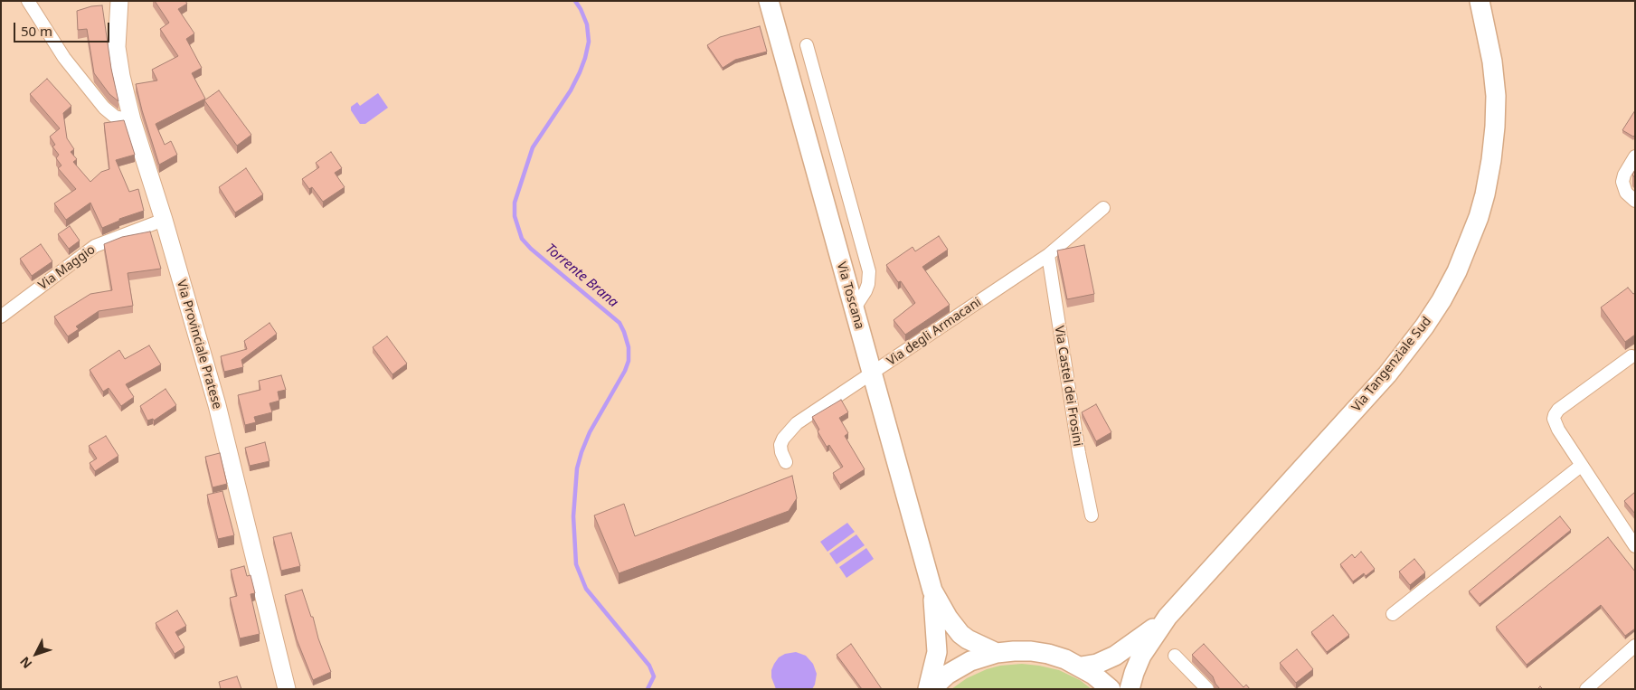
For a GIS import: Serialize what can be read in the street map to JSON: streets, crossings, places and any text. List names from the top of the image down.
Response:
{
  "streets": {
    "main road": ["Via Toscana", "Via Tangenziale Sud"],
    "street": [
      "Via Maggio",
      "Via degli Armacani",
      "Via Provinciale Pratese",
      "Via Castel dei Frosini"
    ]
  },
  "crossings": [
    ["Via Maggio", "Via Provinciale Pratese"],
    ["Via Toscana", "Via degli Armacani"],
    ["Via degli Armacani", "Via Castel dei Frosini"]
  ],
  "water": ["Torrente Brana"],
  "scale_bar": "50 m",
  "north": "bottom left"
}
